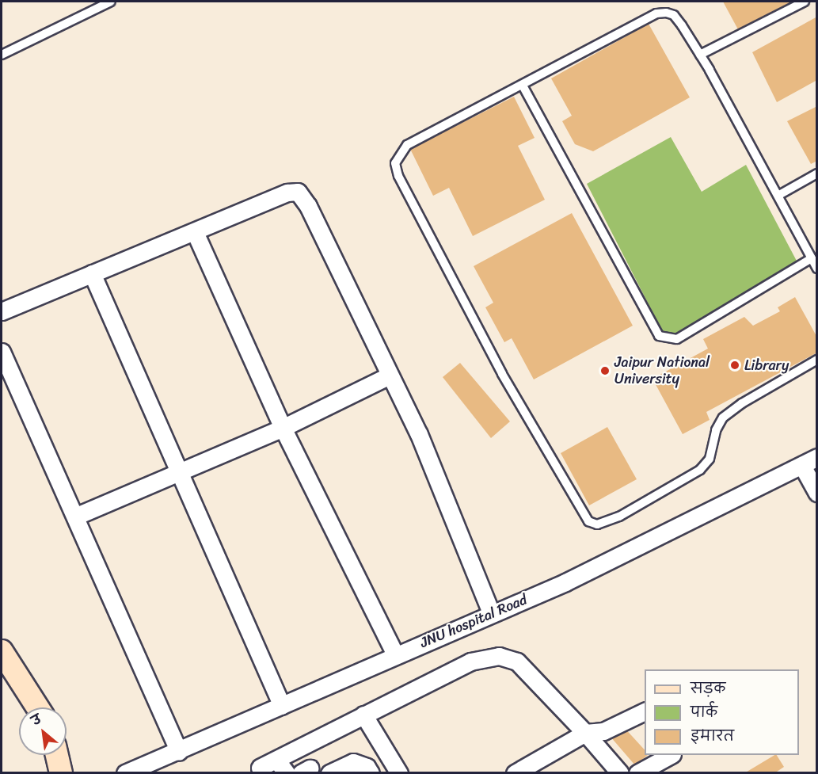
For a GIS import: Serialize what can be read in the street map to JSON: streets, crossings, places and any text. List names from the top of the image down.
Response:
{
  "streets": {
    "street": ["JNU hospital Road"]
  },
  "places": ["Library", "Jaipur National University"],
  "legend": ["सड़क", "पार्क", "इमारत"],
  "north": "top left"
}
